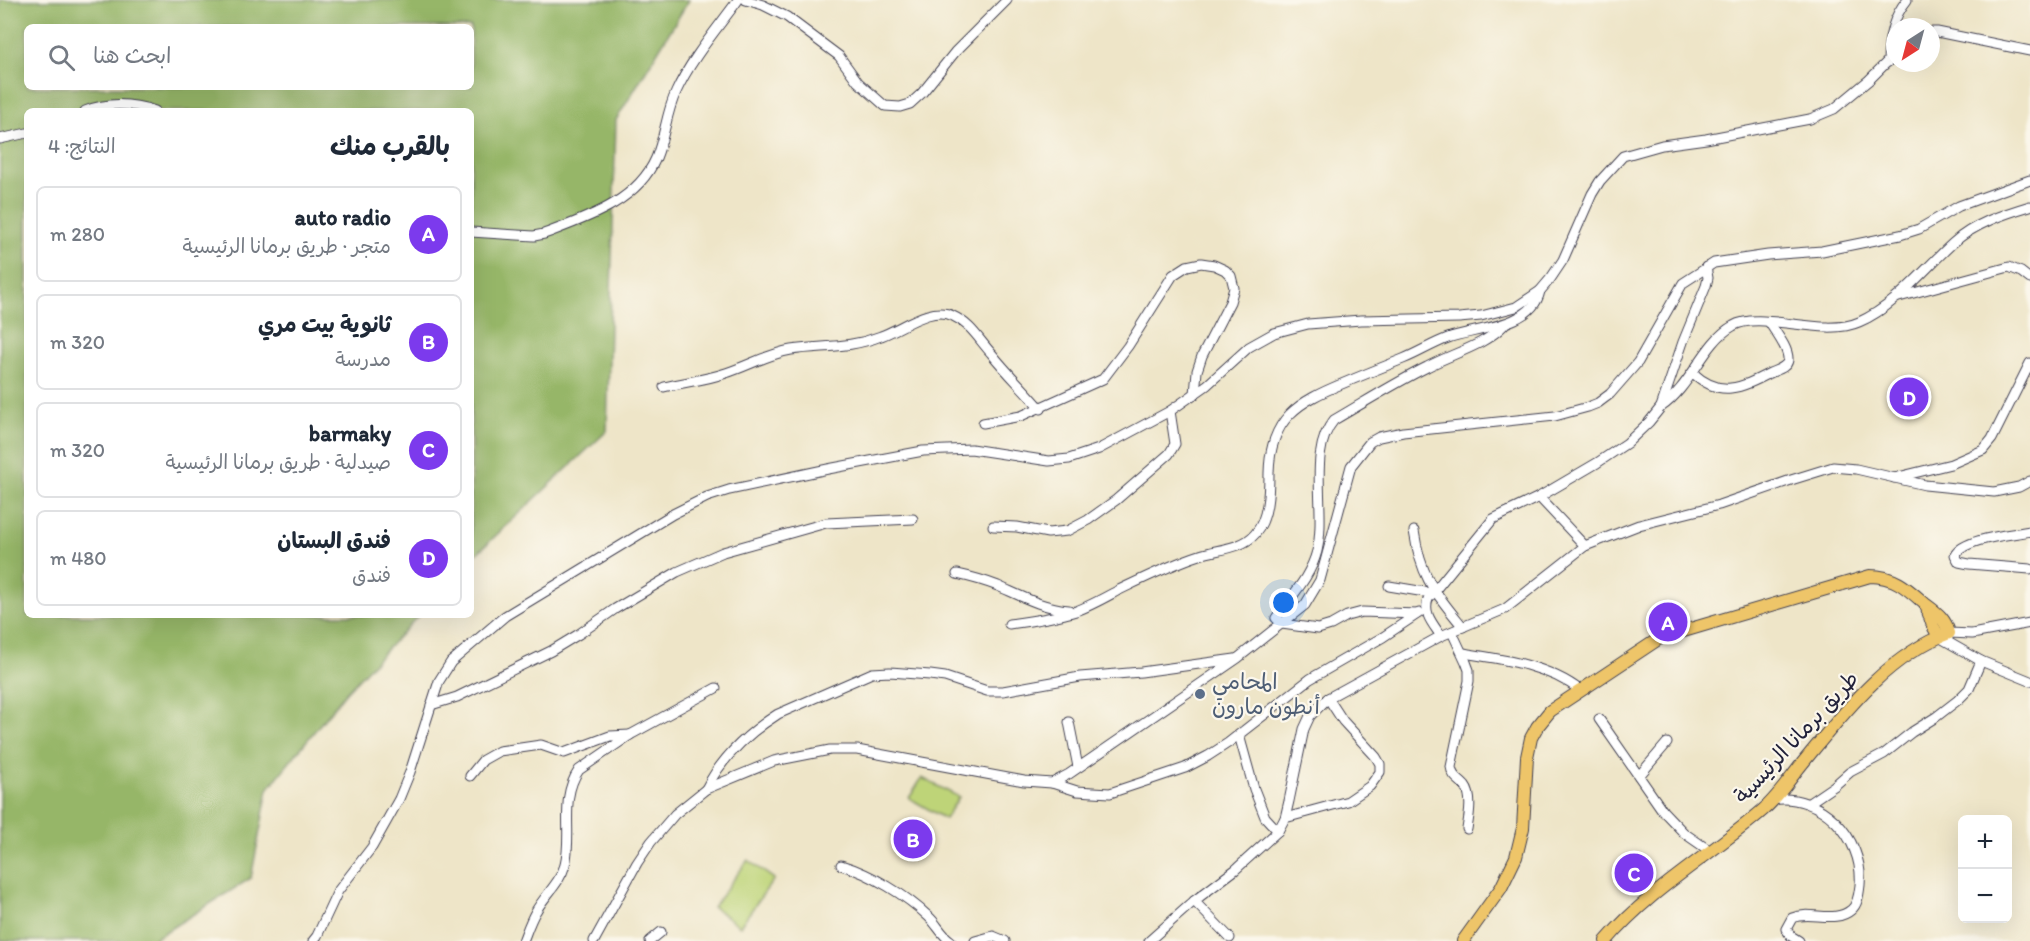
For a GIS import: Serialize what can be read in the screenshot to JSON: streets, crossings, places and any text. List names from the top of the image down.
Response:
{
  "streets": {
    "main road": ["طريق برمانا الرئيسية"]
  },
  "places": ["المحامي أنطون مارون"],
  "north": "bottom left",
  "page": {
    "search": "ابحث هنا",
    "heading": ["بالقرب منك", "النتائج: 4"],
    "list": [
      {
        "mark": "A",
        "name": "auto radio",
        "note": "متجر · طريق برمانا الرئيسية",
        "value": "280 m"
      },
      {
        "mark": "B",
        "name": "ثانوية بيت مري",
        "note": "مدرسة",
        "value": "320 m"
      },
      {
        "mark": "C",
        "name": "barmaky",
        "note": "صيدلية · طريق برمانا الرئيسية",
        "value": "320 m"
      },
      {
        "mark": "D",
        "name": "فندق البستان",
        "note": "فندق",
        "value": "480 m"
      }
    ],
    "pins": [
      "D",
      "A",
      "B",
      "C"
    ],
    "map_buttons": ["+", "−"]
  }
}
